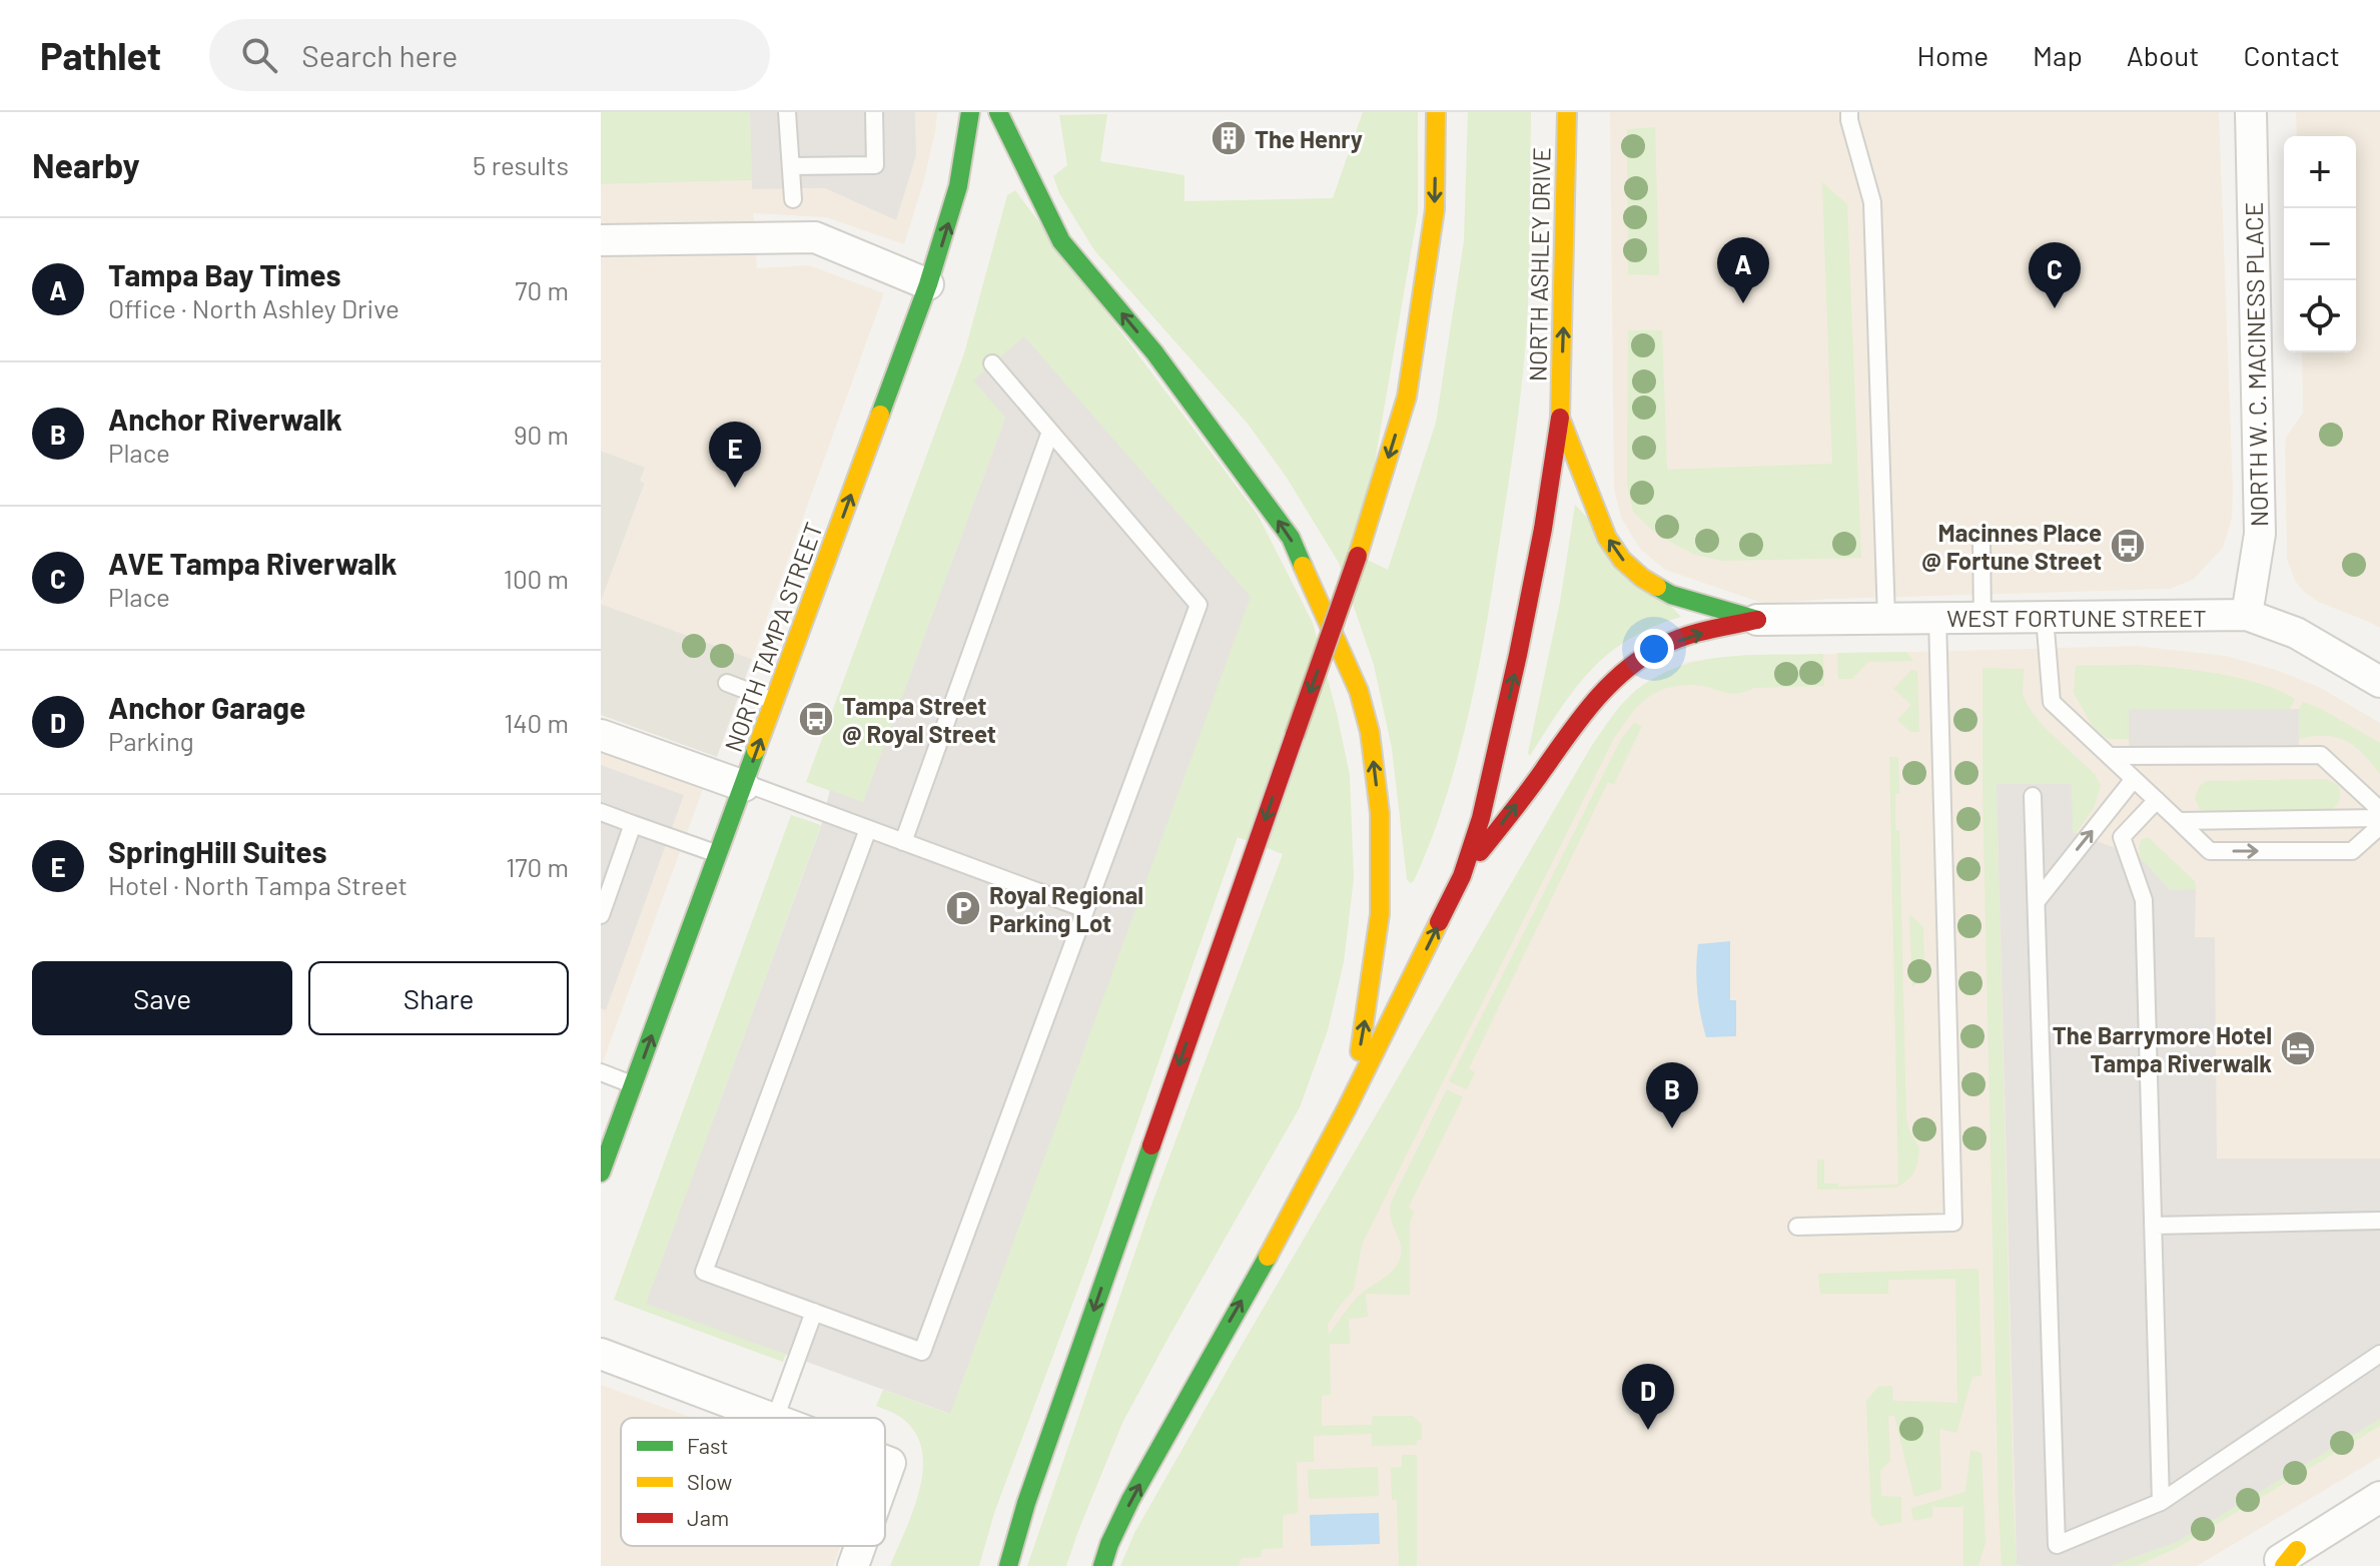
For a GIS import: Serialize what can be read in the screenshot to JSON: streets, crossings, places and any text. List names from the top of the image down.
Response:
{
  "streets": {
    "main road": ["NORTH ASHLEY DRIVE", "NORTH TAMPA STREET"],
    "street": ["NORTH W. C. MACINESS PLACE", "WEST FORTUNE STREET"]
  },
  "crossings": [
    ["NORTH W. C. MACINESS PLACE", "WEST FORTUNE STREET"]
  ],
  "one_way": ["NORTH TAMPA STREET"],
  "places": {
    "building": ["The Henry"],
    "bus stop": ["Macinnes Place @ Fortune Street", "Tampa Street @ Royal Street"],
    "parking": ["Royal Regional Parking Lot"],
    "hotel": ["The Barrymore Hotel Tampa Riverwalk"]
  },
  "legend": ["Fast", "Slow", "Jam"],
  "page": {
    "header": "Pathlet",
    "search": "Search here",
    "nav": [
      "Home",
      "Map",
      "About",
      "Contact"
    ],
    "heading": ["Nearby", "5 results"],
    "map_buttons": ["+", "−"],
    "list": [
      {
        "mark": "A",
        "name": "Tampa Bay Times",
        "note": "Office · North Ashley Drive",
        "value": "70 m"
      },
      {
        "mark": "B",
        "name": "Anchor Riverwalk",
        "note": "Place",
        "value": "90 m"
      },
      {
        "mark": "C",
        "name": "AVE Tampa Riverwalk",
        "note": "Place",
        "value": "100 m"
      },
      {
        "mark": "D",
        "name": "Anchor Garage",
        "note": "Parking",
        "value": "140 m"
      },
      {
        "mark": "E",
        "name": "SpringHill Suites",
        "note": "Hotel · North Tampa Street",
        "value": "170 m"
      }
    ],
    "pins": [
      "A",
      "C",
      "E",
      "B",
      "D"
    ],
    "buttons": ["Save", "Share"]
  }
}
